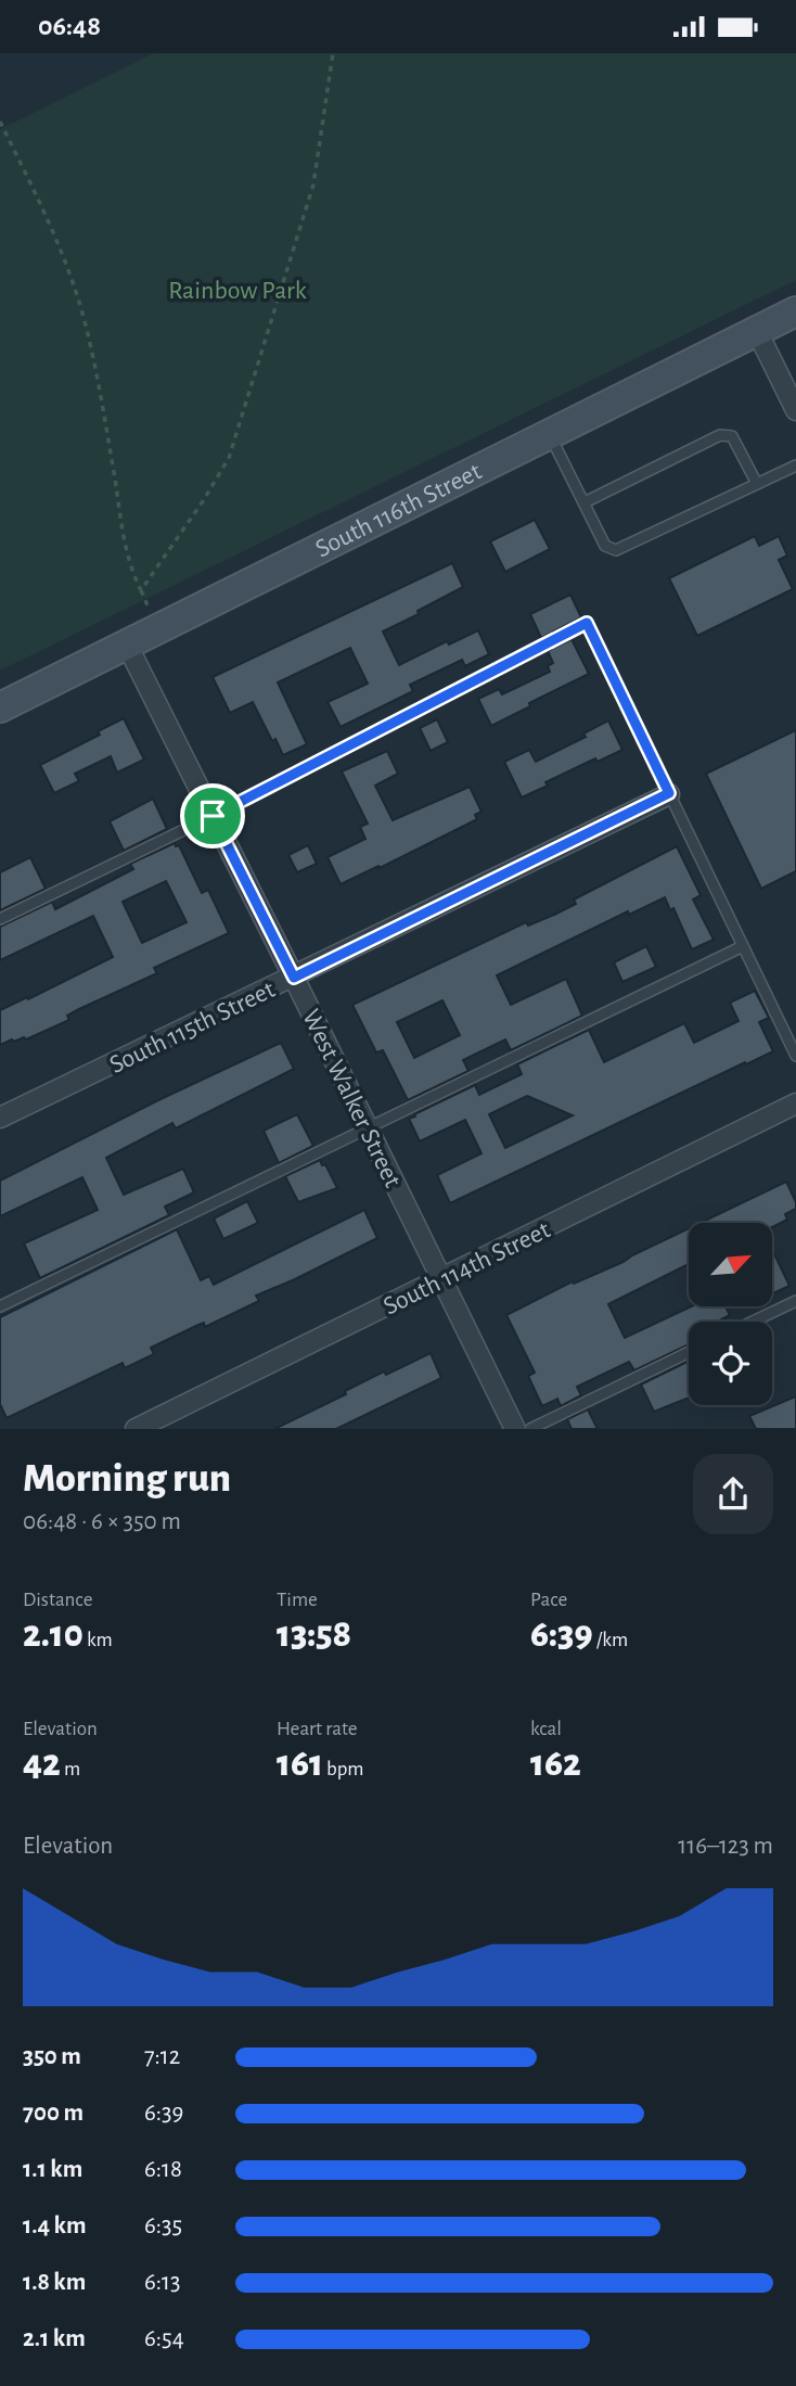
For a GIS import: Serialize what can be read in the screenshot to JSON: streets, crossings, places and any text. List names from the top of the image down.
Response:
{
  "streets": {
    "street": [
      "South 116th Street",
      "South 115th Street",
      "West Walker Street",
      "South 114th Street"
    ]
  },
  "crossings": [
    ["South 116th Street", "West Walker Street"],
    ["South 115th Street", "West Walker Street"],
    ["West Walker Street", "South 114th Street"]
  ],
  "parks": ["Rainbow Park"],
  "north": "top right",
  "page": {
    "status": "06:48",
    "heading": ["Morning run", "06:48 · 6 × 350 m"],
    "stats": [
      ["Distance", "2.10 km"],
      ["Time", "13:58"],
      ["Pace", "6:39 /km"],
      ["Elevation", "42 m"],
      ["Heart rate", "161 bpm"],
      ["kcal", "162"]
    ],
    "chart": ["Elevation", "116–123 m"],
    "list": [
      {
        "name": "350 m",
        "note": "7:12"
      },
      {
        "name": "700 m",
        "note": "6:39"
      },
      {
        "name": "1.1 km",
        "note": "6:18"
      },
      {
        "name": "1.4 km",
        "note": "6:35"
      },
      {
        "name": "1.8 km",
        "note": "6:13"
      },
      {
        "name": "2.1 km",
        "note": "6:54"
      }
    ]
  }
}
